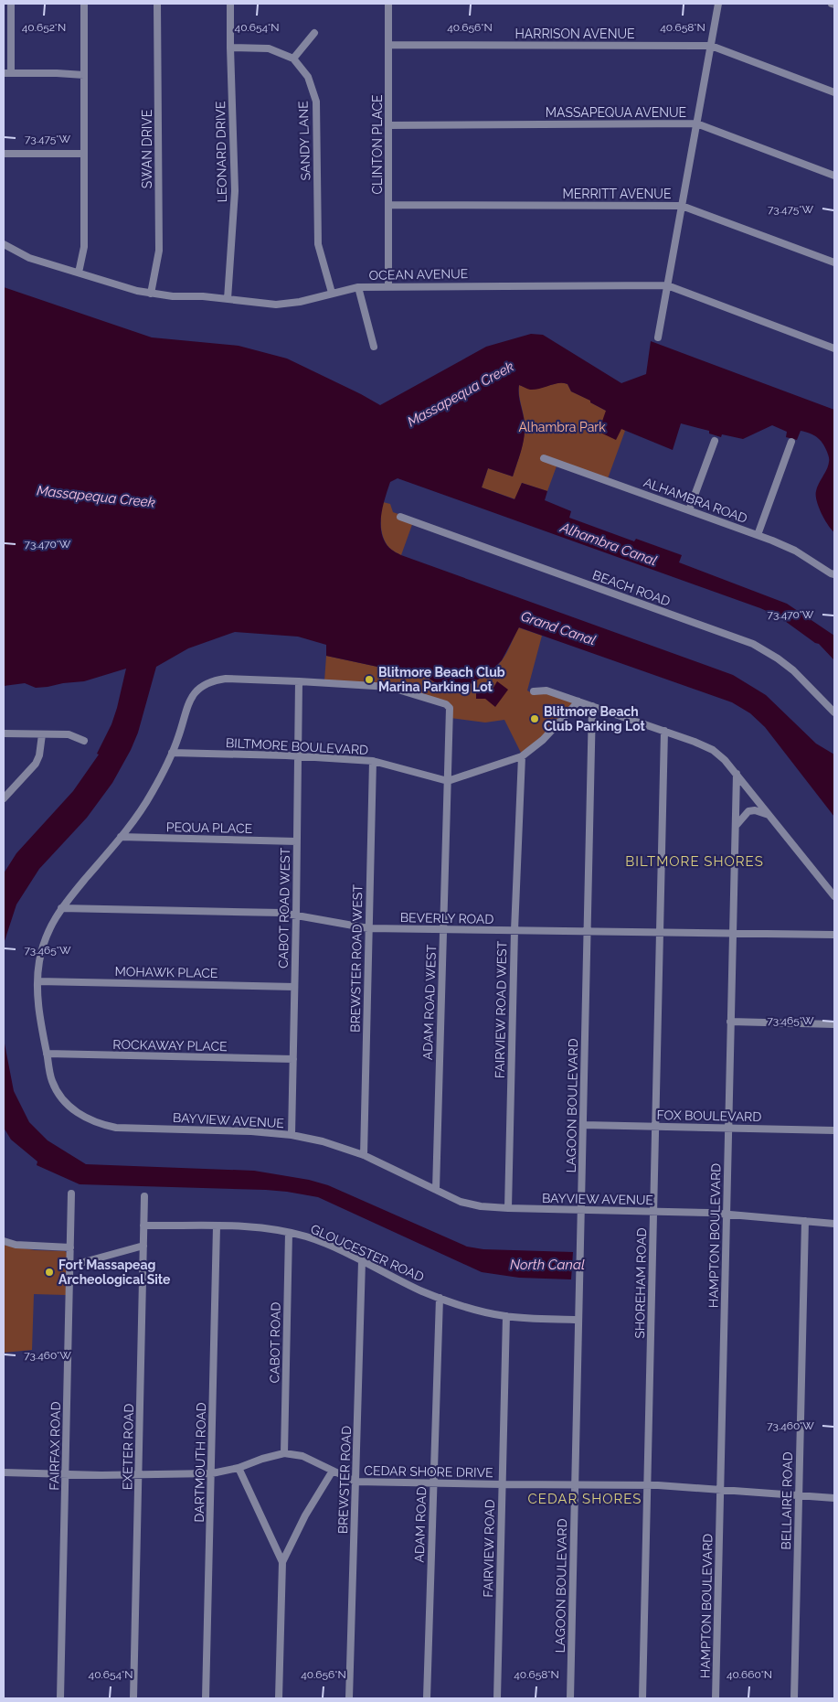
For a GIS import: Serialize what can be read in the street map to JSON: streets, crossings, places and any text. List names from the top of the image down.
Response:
{
  "streets": {
    "street": [
      "HARRISON AVENUE",
      "MASSAPEQUA AVENUE",
      "SANDY LANE",
      "CLINTON PLACE",
      "SWAN DRIVE",
      "LEONARD DRIVE",
      "MERRITT AVENUE",
      "OCEAN AVENUE",
      "ALHAMBRA ROAD",
      "BEACH ROAD",
      "BILTMORE BOULEVARD",
      "PEQUA PLACE",
      "CABOT ROAD WEST",
      "BEVERLY ROAD",
      "BREWSTER ROAD WEST",
      "MOHAWK PLACE",
      "ADAM ROAD WEST",
      "FAIRVIEW ROAD WEST",
      "ROCKAWAY PLACE",
      "LAGOON BOULEVARD",
      "FOX BOULEVARD",
      "BAYVIEW AVENUE",
      "HAMPTON BOULEVARD",
      "GLOUCESTER ROAD",
      "SHOREHAM ROAD",
      "CABOT ROAD",
      "FAIRFAX ROAD",
      "EXETER ROAD",
      "DARTMOUTH ROAD",
      "CEDAR SHORE DRIVE",
      "BREWSTER ROAD",
      "BELLAIRE ROAD",
      "ADAM ROAD",
      "FAIRVIEW ROAD"
    ]
  },
  "crossings": [
    ["HARRISON AVENUE", "CLINTON PLACE"],
    ["MASSAPEQUA AVENUE", "CLINTON PLACE"],
    ["SANDY LANE", "LEONARD DRIVE"],
    ["SANDY LANE", "OCEAN AVENUE"],
    ["CLINTON PLACE", "MERRITT AVENUE"],
    ["CLINTON PLACE", "OCEAN AVENUE"],
    ["SWAN DRIVE", "OCEAN AVENUE"],
    ["LEONARD DRIVE", "OCEAN AVENUE"],
    ["BILTMORE BOULEVARD", "CABOT ROAD WEST"],
    ["BILTMORE BOULEVARD", "BREWSTER ROAD WEST"],
    ["BILTMORE BOULEVARD", "ADAM ROAD WEST"],
    ["BILTMORE BOULEVARD", "BAYVIEW AVENUE"],
    ["PEQUA PLACE", "CABOT ROAD WEST"],
    ["PEQUA PLACE", "BAYVIEW AVENUE"],
    ["CABOT ROAD WEST", "BEVERLY ROAD"],
    ["CABOT ROAD WEST", "MOHAWK PLACE"],
    ["CABOT ROAD WEST", "ROCKAWAY PLACE"],
    ["CABOT ROAD WEST", "BAYVIEW AVENUE"],
    ["BEVERLY ROAD", "BREWSTER ROAD WEST"],
    ["BEVERLY ROAD", "ADAM ROAD WEST"],
    ["BEVERLY ROAD", "FAIRVIEW ROAD WEST"],
    ["BEVERLY ROAD", "LAGOON BOULEVARD"],
    ["BEVERLY ROAD", "BAYVIEW AVENUE"],
    ["BEVERLY ROAD", "HAMPTON BOULEVARD"],
    ["BEVERLY ROAD", "SHOREHAM ROAD"],
    ["BREWSTER ROAD WEST", "BAYVIEW AVENUE"],
    ["MOHAWK PLACE", "BAYVIEW AVENUE"],
    ["ADAM ROAD WEST", "BAYVIEW AVENUE"],
    ["FAIRVIEW ROAD WEST", "BAYVIEW AVENUE"],
    ["ROCKAWAY PLACE", "BAYVIEW AVENUE"],
    ["LAGOON BOULEVARD", "FOX BOULEVARD"],
    ["LAGOON BOULEVARD", "BAYVIEW AVENUE"],
    ["LAGOON BOULEVARD", "GLOUCESTER ROAD"],
    ["LAGOON BOULEVARD", "CEDAR SHORE DRIVE"],
    ["FOX BOULEVARD", "HAMPTON BOULEVARD"],
    ["FOX BOULEVARD", "SHOREHAM ROAD"],
    ["BAYVIEW AVENUE", "HAMPTON BOULEVARD"],
    ["BAYVIEW AVENUE", "SHOREHAM ROAD"],
    ["BAYVIEW AVENUE", "BELLAIRE ROAD"],
    ["HAMPTON BOULEVARD", "CEDAR SHORE DRIVE"],
    ["GLOUCESTER ROAD", "CABOT ROAD"],
    ["GLOUCESTER ROAD", "EXETER ROAD"],
    ["GLOUCESTER ROAD", "DARTMOUTH ROAD"],
    ["GLOUCESTER ROAD", "BREWSTER ROAD"],
    ["GLOUCESTER ROAD", "ADAM ROAD"],
    ["GLOUCESTER ROAD", "FAIRVIEW ROAD"],
    ["SHOREHAM ROAD", "CEDAR SHORE DRIVE"],
    ["CABOT ROAD", "CEDAR SHORE DRIVE"],
    ["FAIRFAX ROAD", "CEDAR SHORE DRIVE"],
    ["EXETER ROAD", "CEDAR SHORE DRIVE"],
    ["DARTMOUTH ROAD", "CEDAR SHORE DRIVE"],
    ["CEDAR SHORE DRIVE", "BREWSTER ROAD"],
    ["CEDAR SHORE DRIVE", "BELLAIRE ROAD"],
    ["CEDAR SHORE DRIVE", "ADAM ROAD"],
    ["CEDAR SHORE DRIVE", "FAIRVIEW ROAD"]
  ],
  "districts": ["BILTMORE SHORES", "CEDAR SHORES"],
  "water": [
    "Massapequa Creek",
    "Alhambra Canal",
    "Grand Canal",
    "North Canal"
  ],
  "parks": ["Alhambra Park"],
  "places": ["Blitmore Beach Club Marina Parking Lot", "Blitmore Beach Club Parking Lot", "Fort Massapeag Archeological Site"],
  "coordinates": [
    "40.652°N",
    "40.654°N",
    "40.656°N",
    "40.658°N",
    "73.475°W",
    "73.470°W",
    "73.465°W",
    "73.460°W",
    "40.660°N"
  ]
}
